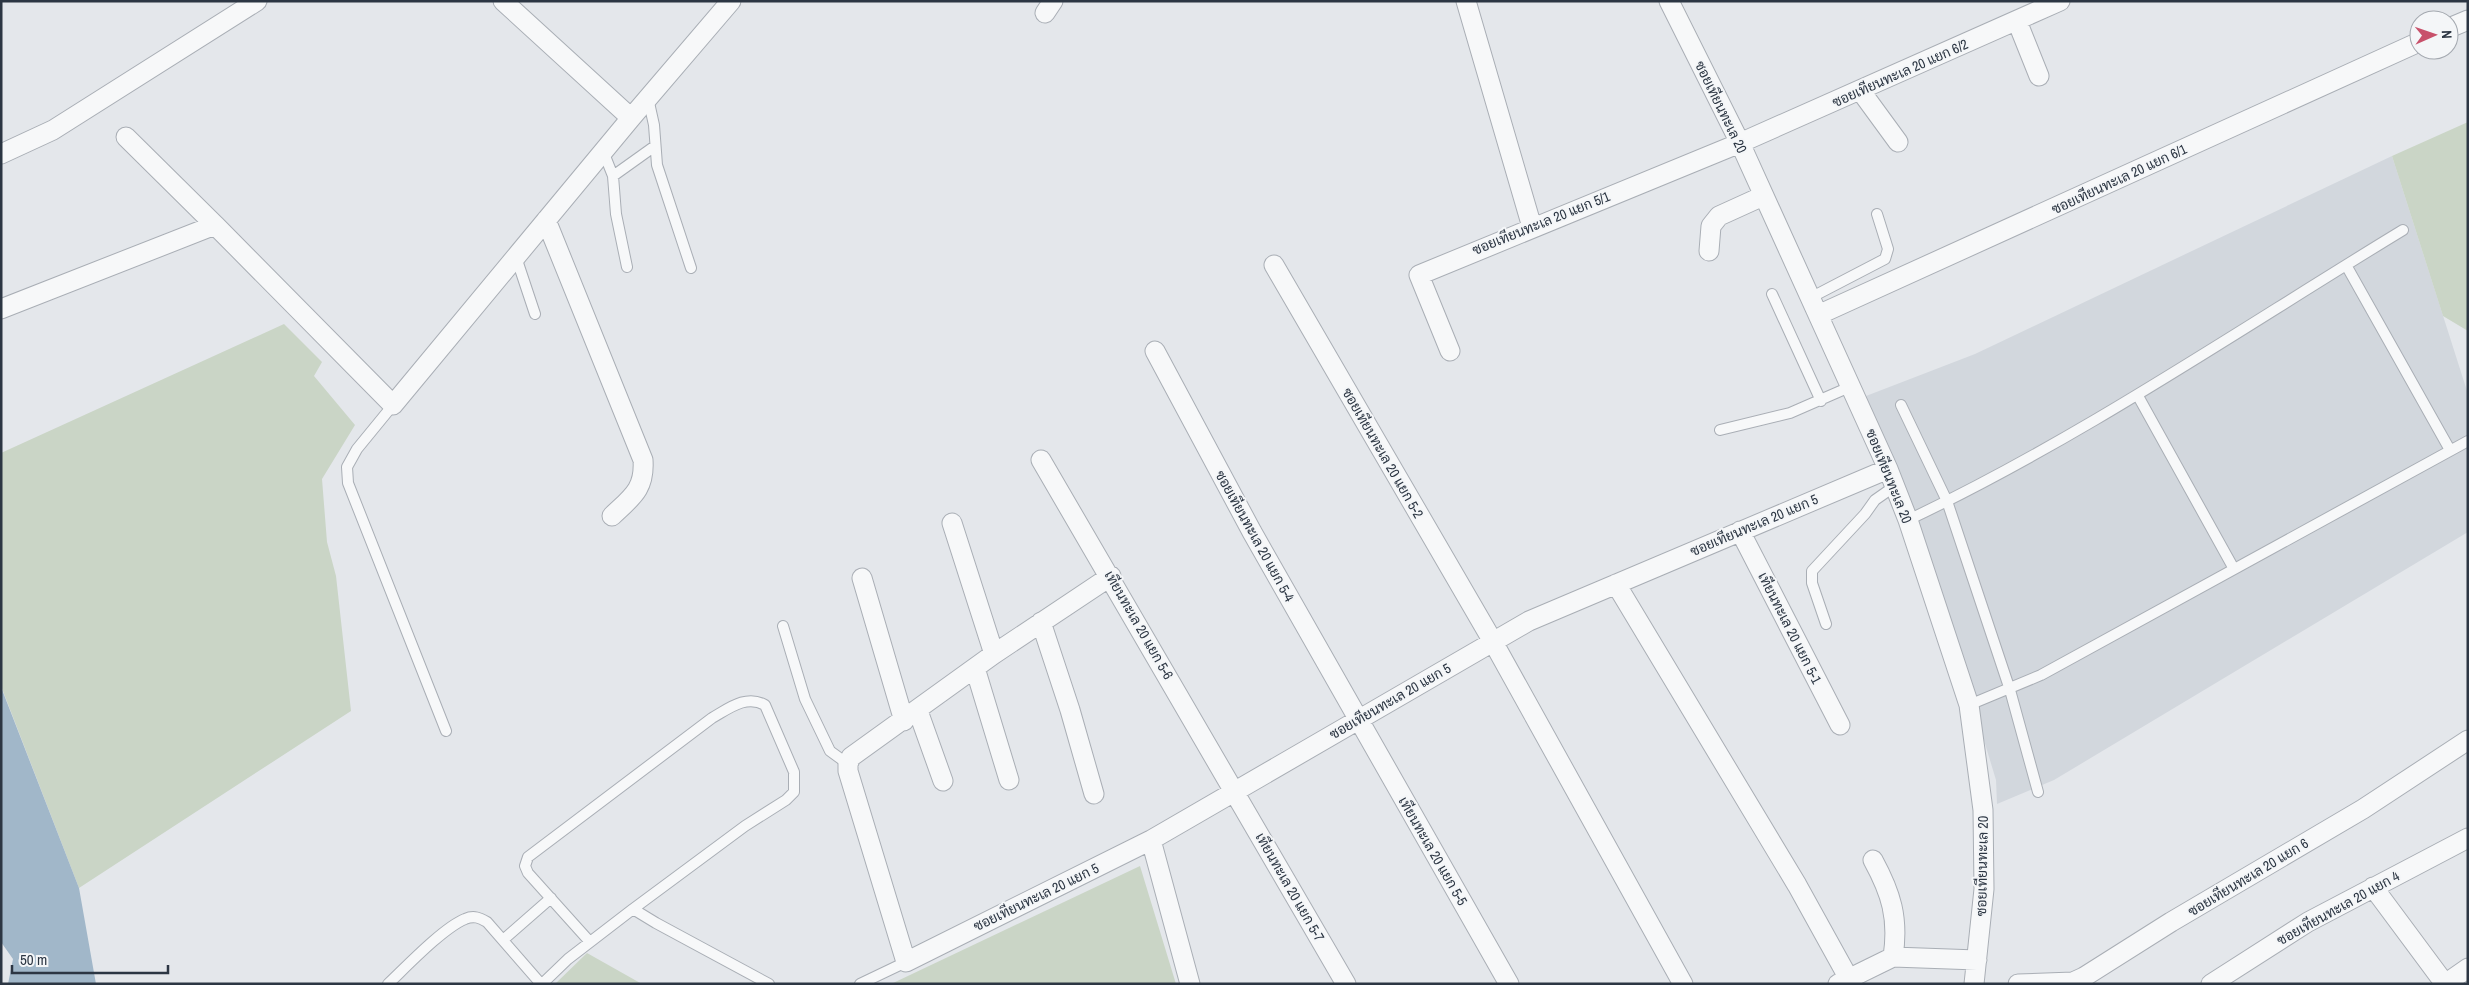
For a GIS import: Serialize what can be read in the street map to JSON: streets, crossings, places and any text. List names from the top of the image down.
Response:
{
  "streets": {
    "street": [
      "ซอยเทียนทะเล 20 แยก 6/2",
      "ซอยเทียนทะเล 20",
      "ซอยเทียนทะเล 20 แยก 6/1",
      "ซอยเทียนทะเล 20 แยก 5/1",
      "ซอยเทียนทะเล 20 แยก 5-2",
      "ซอยเทียนทะเล 20 แยก 5",
      "ซอยเทียนทะเล 20 แยก 5-4",
      "เทียนทะเล 20 แยก 5-6",
      "เทียนทะเล 20 แยก 5-1",
      "เทียนทะเล 20 แยก 5-5",
      "ซอยเทียนทะเล 20 แยก 6",
      "เทียนทะเล 20 แยก 5-7",
      "ซอยเทียนทะเล 20 แยก 4"
    ]
  },
  "crossings": [
    ["ซอยเทียนทะเล 20 แยก 6/2", "ซอยเทียนทะเล 20"],
    ["ซอยเทียนทะเล 20 แยก 6/2", "ซอยเทียนทะเล 20 แยก 5/1"],
    ["ซอยเทียนทะเล 20", "ซอยเทียนทะเล 20 แยก 6/1"],
    ["ซอยเทียนทะเล 20", "ซอยเทียนทะเล 20 แยก 5/1"],
    ["ซอยเทียนทะเล 20", "ซอยเทียนทะเล 20 แยก 5"],
    ["ซอยเทียนทะเล 20 แยก 5-2", "ซอยเทียนทะเล 20 แยก 5"],
    ["ซอยเทียนทะเล 20 แยก 5", "ซอยเทียนทะเล 20 แยก 5-4"],
    ["ซอยเทียนทะเล 20 แยก 5", "เทียนทะเล 20 แยก 5-6"],
    ["ซอยเทียนทะเล 20 แยก 5", "เทียนทะเล 20 แยก 5-1"],
    ["ซอยเทียนทะเล 20 แยก 5", "เทียนทะเล 20 แยก 5-5"],
    ["ซอยเทียนทะเล 20 แยก 5", "เทียนทะเล 20 แยก 5-7"],
    ["ซอยเทียนทะเล 20 แยก 5-4", "เทียนทะเล 20 แยก 5-5"],
    ["เทียนทะเล 20 แยก 5-6", "เทียนทะเล 20 แยก 5-7"]
  ],
  "scale_bar": "50 m",
  "north": "right"
}
